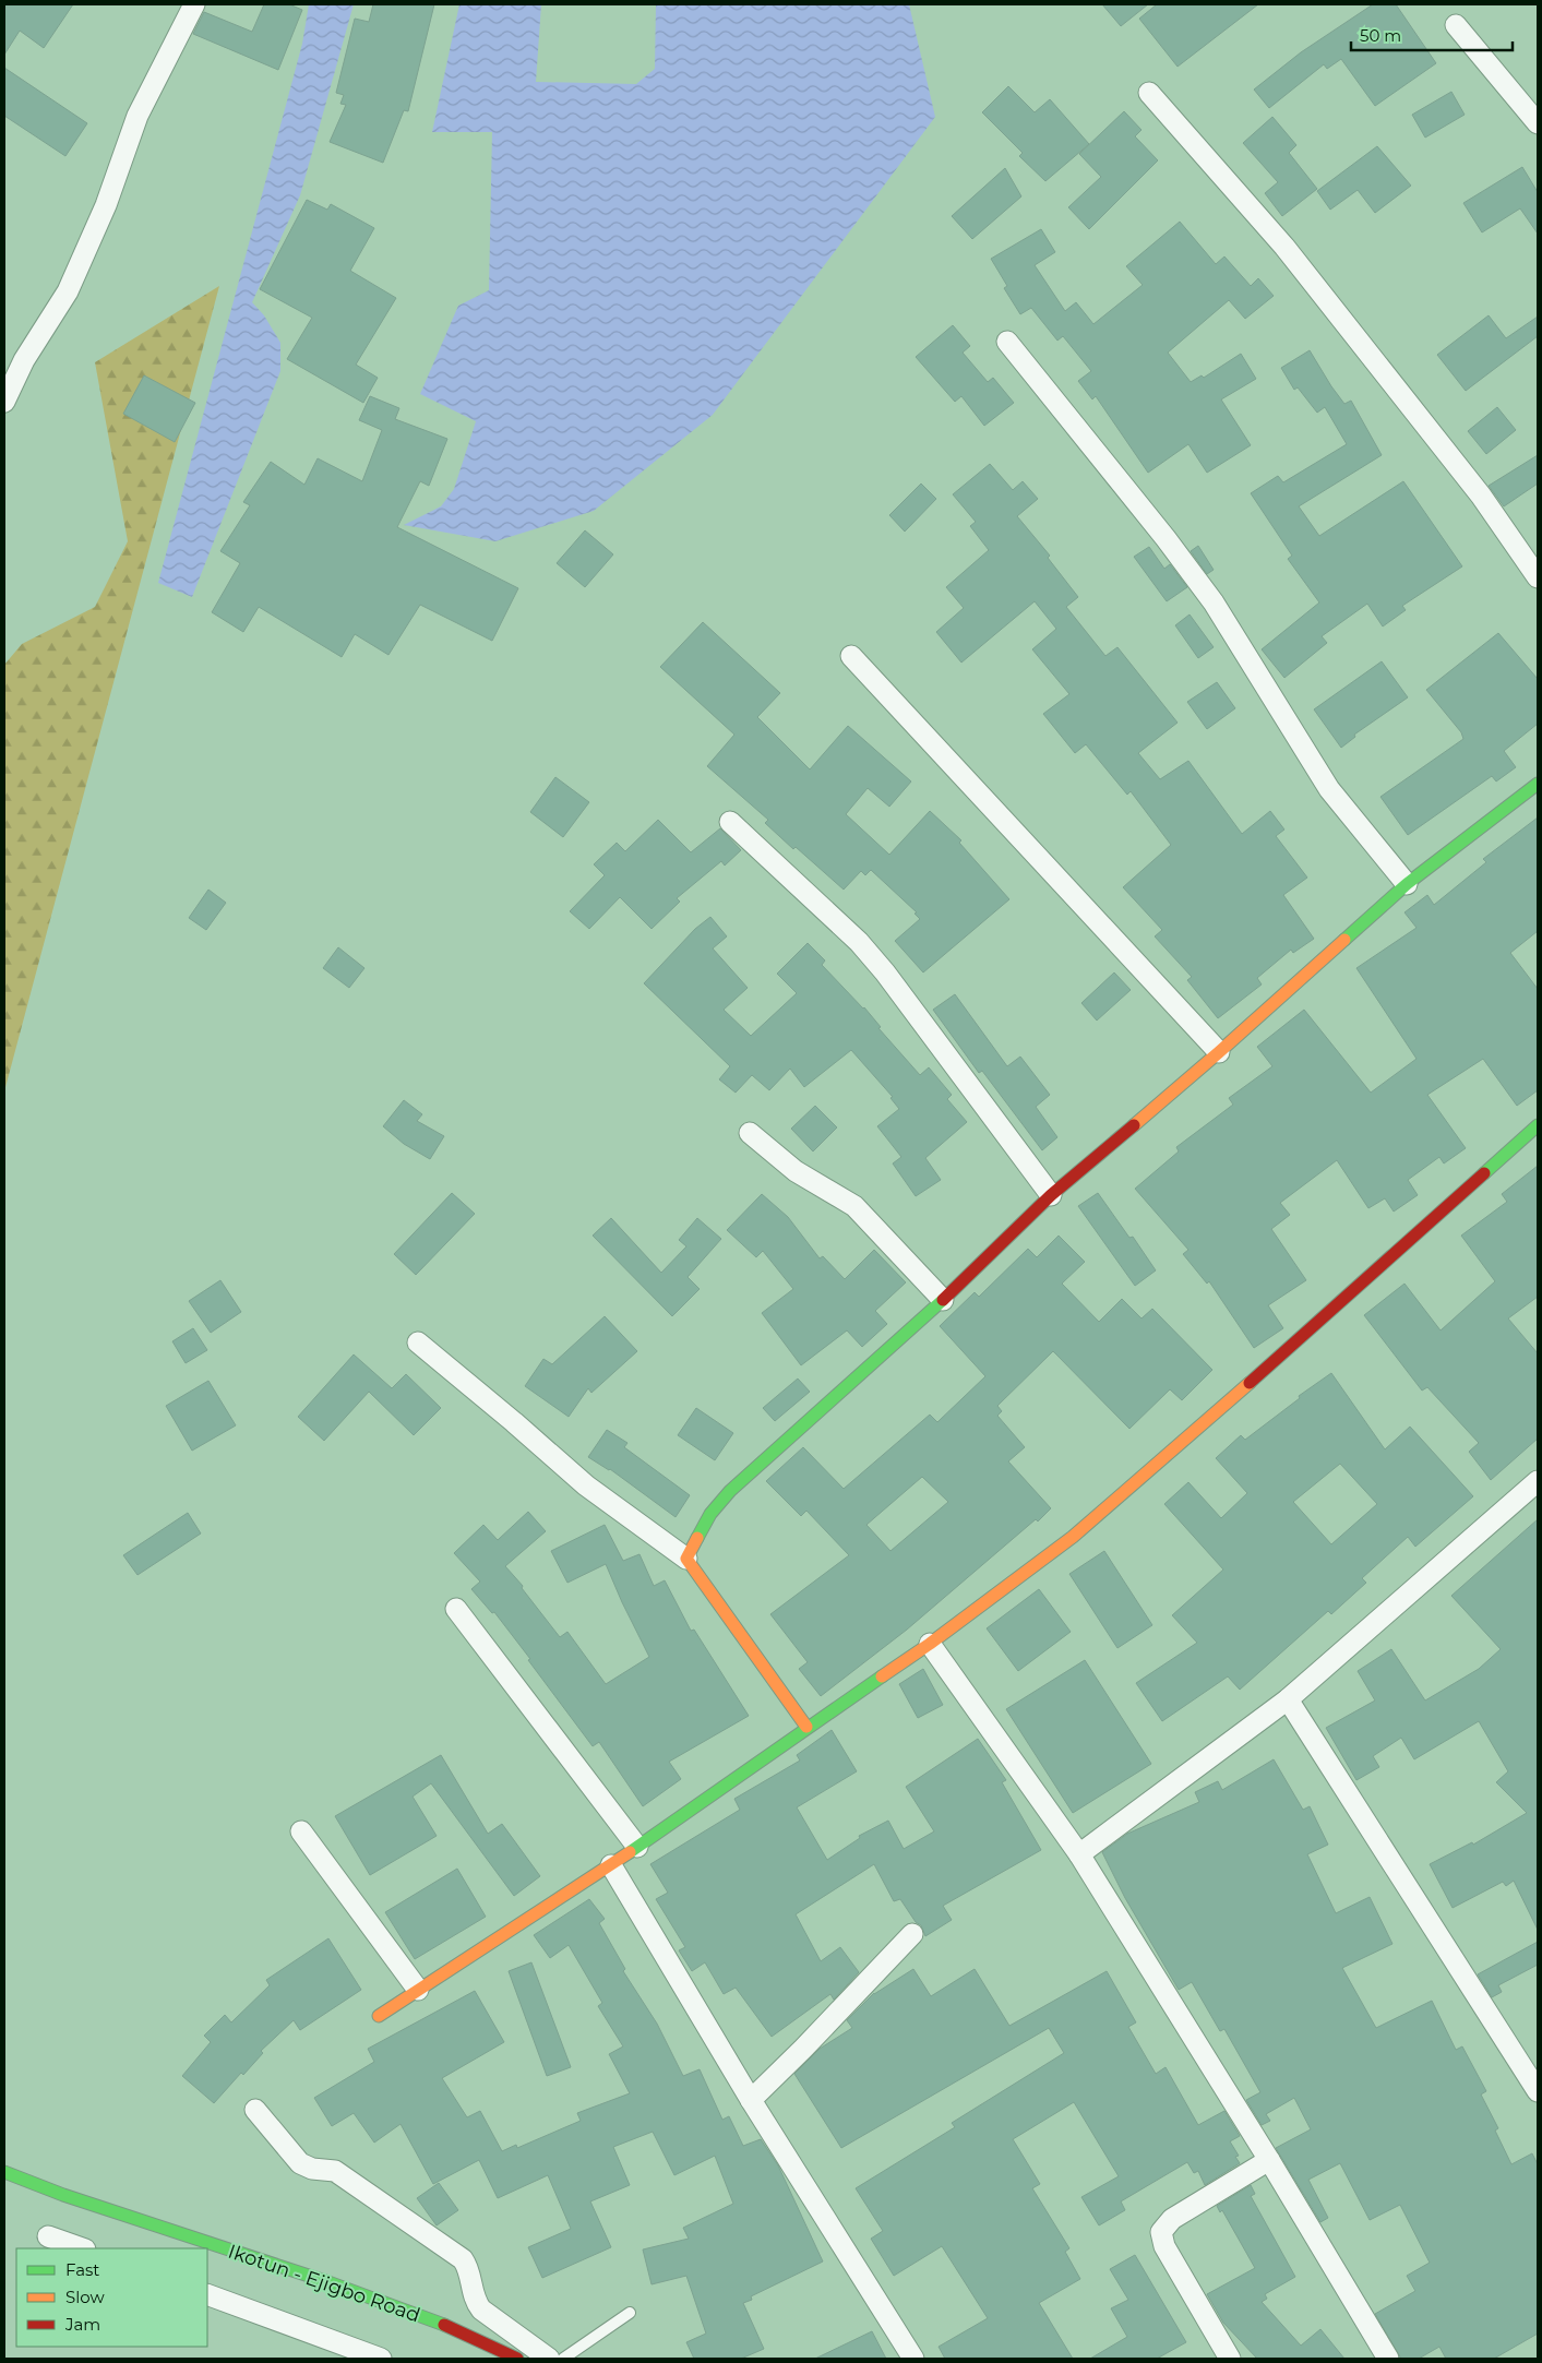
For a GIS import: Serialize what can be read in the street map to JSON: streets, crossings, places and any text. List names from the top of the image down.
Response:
{
  "streets": {
    "street": ["Ikotun - Ejigbo Road"]
  },
  "legend": ["Fast", "Slow", "Jam"],
  "scale_bar": "50 m"
}
